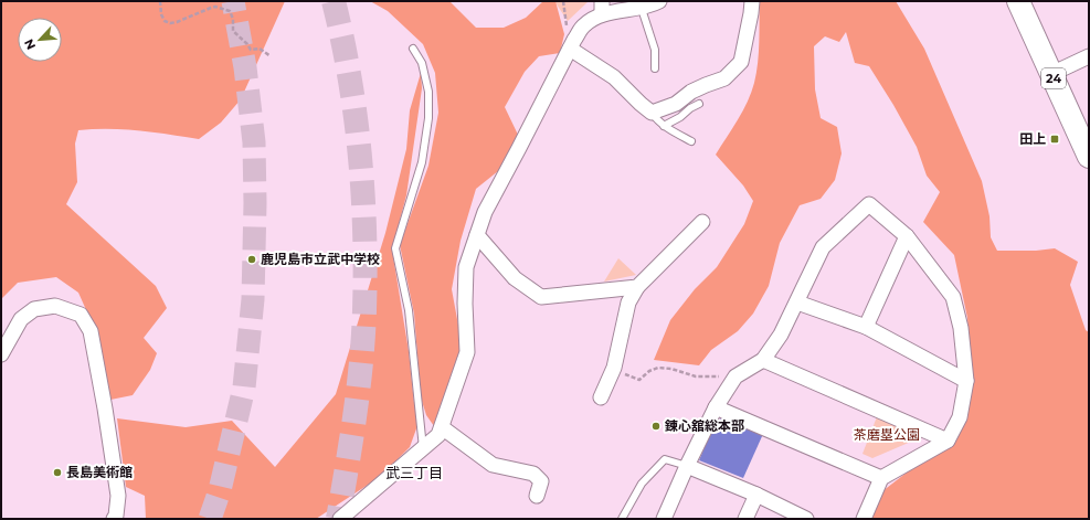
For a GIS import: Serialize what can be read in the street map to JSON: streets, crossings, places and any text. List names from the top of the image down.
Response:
{
  "streets": {
    "main road": ["24"]
  },
  "districts": ["武三丁目"],
  "parks": ["茶磨塁公園"],
  "places": {
    "transit": ["田上"],
    "other": ["鹿児島市立武中学校", "錬心舘総本部", "長島美術館"]
  },
  "north": "bottom left"
}
